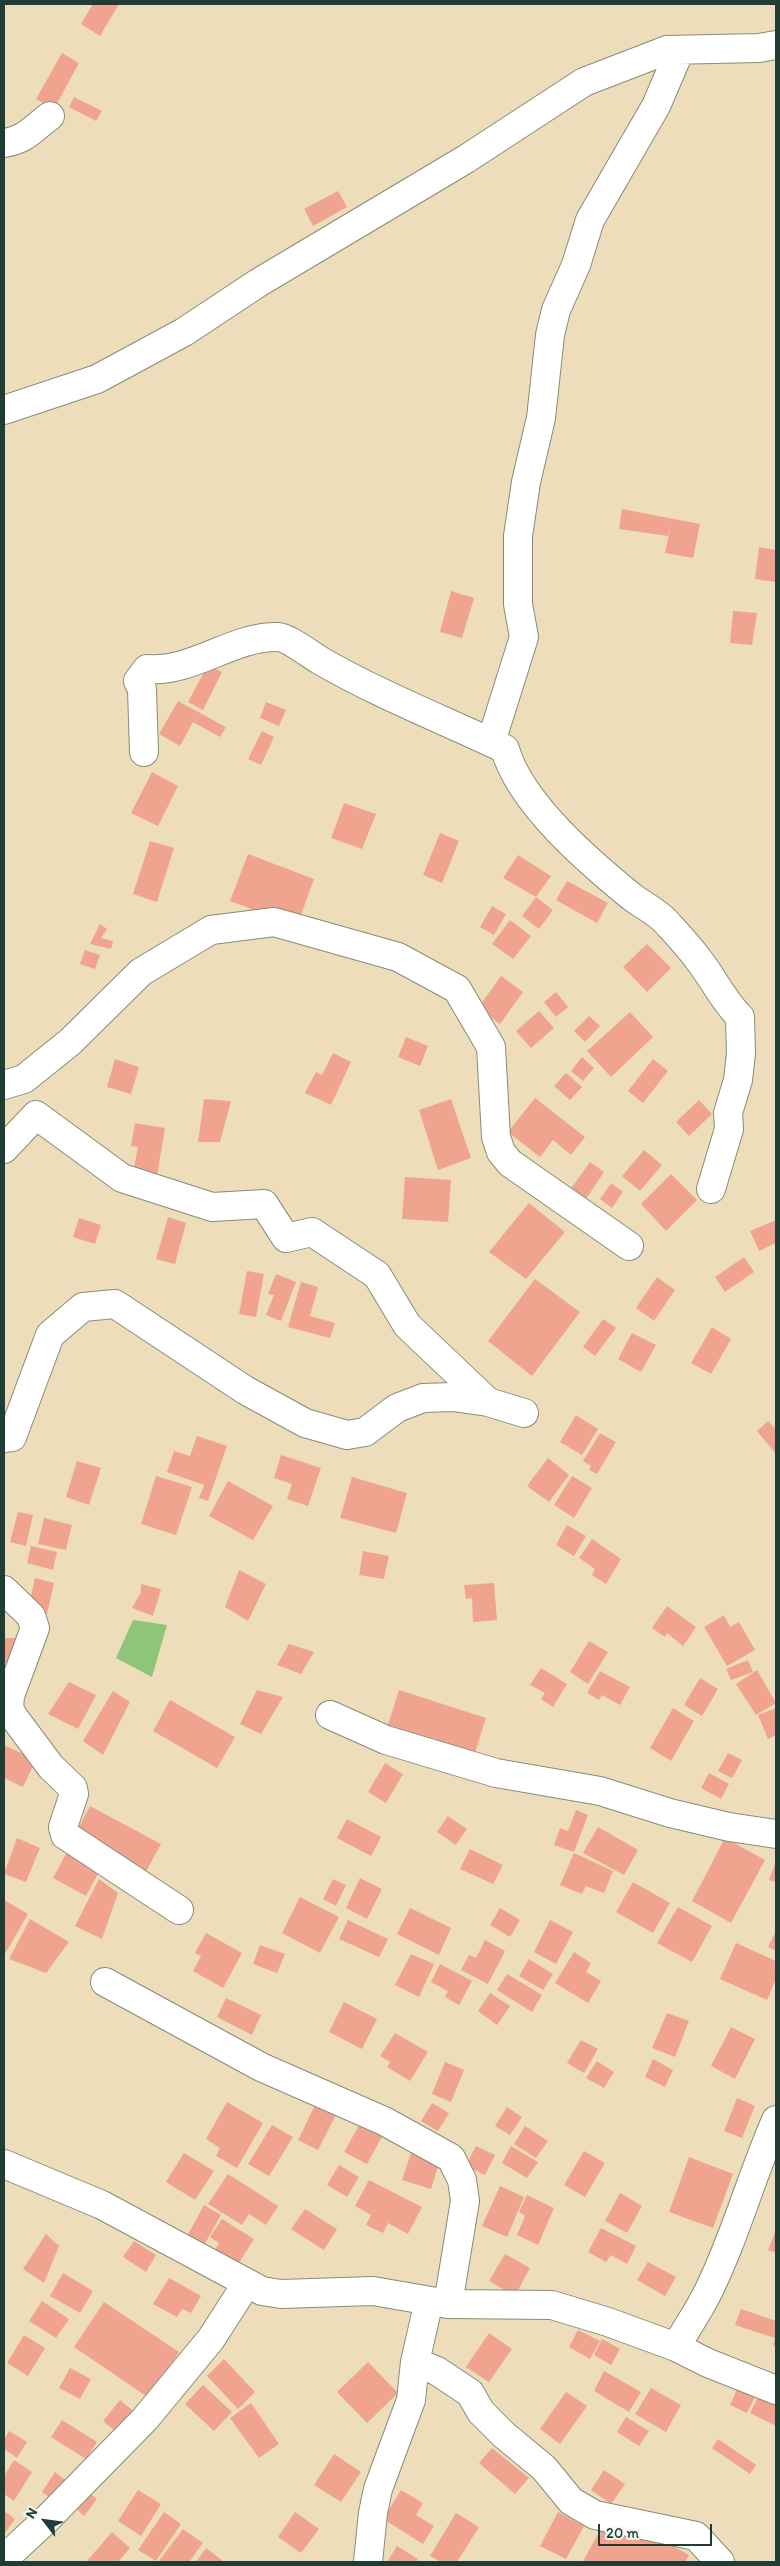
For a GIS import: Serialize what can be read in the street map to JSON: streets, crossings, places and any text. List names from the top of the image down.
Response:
{
  "scale_bar": "20 m",
  "north": "top left"
}
